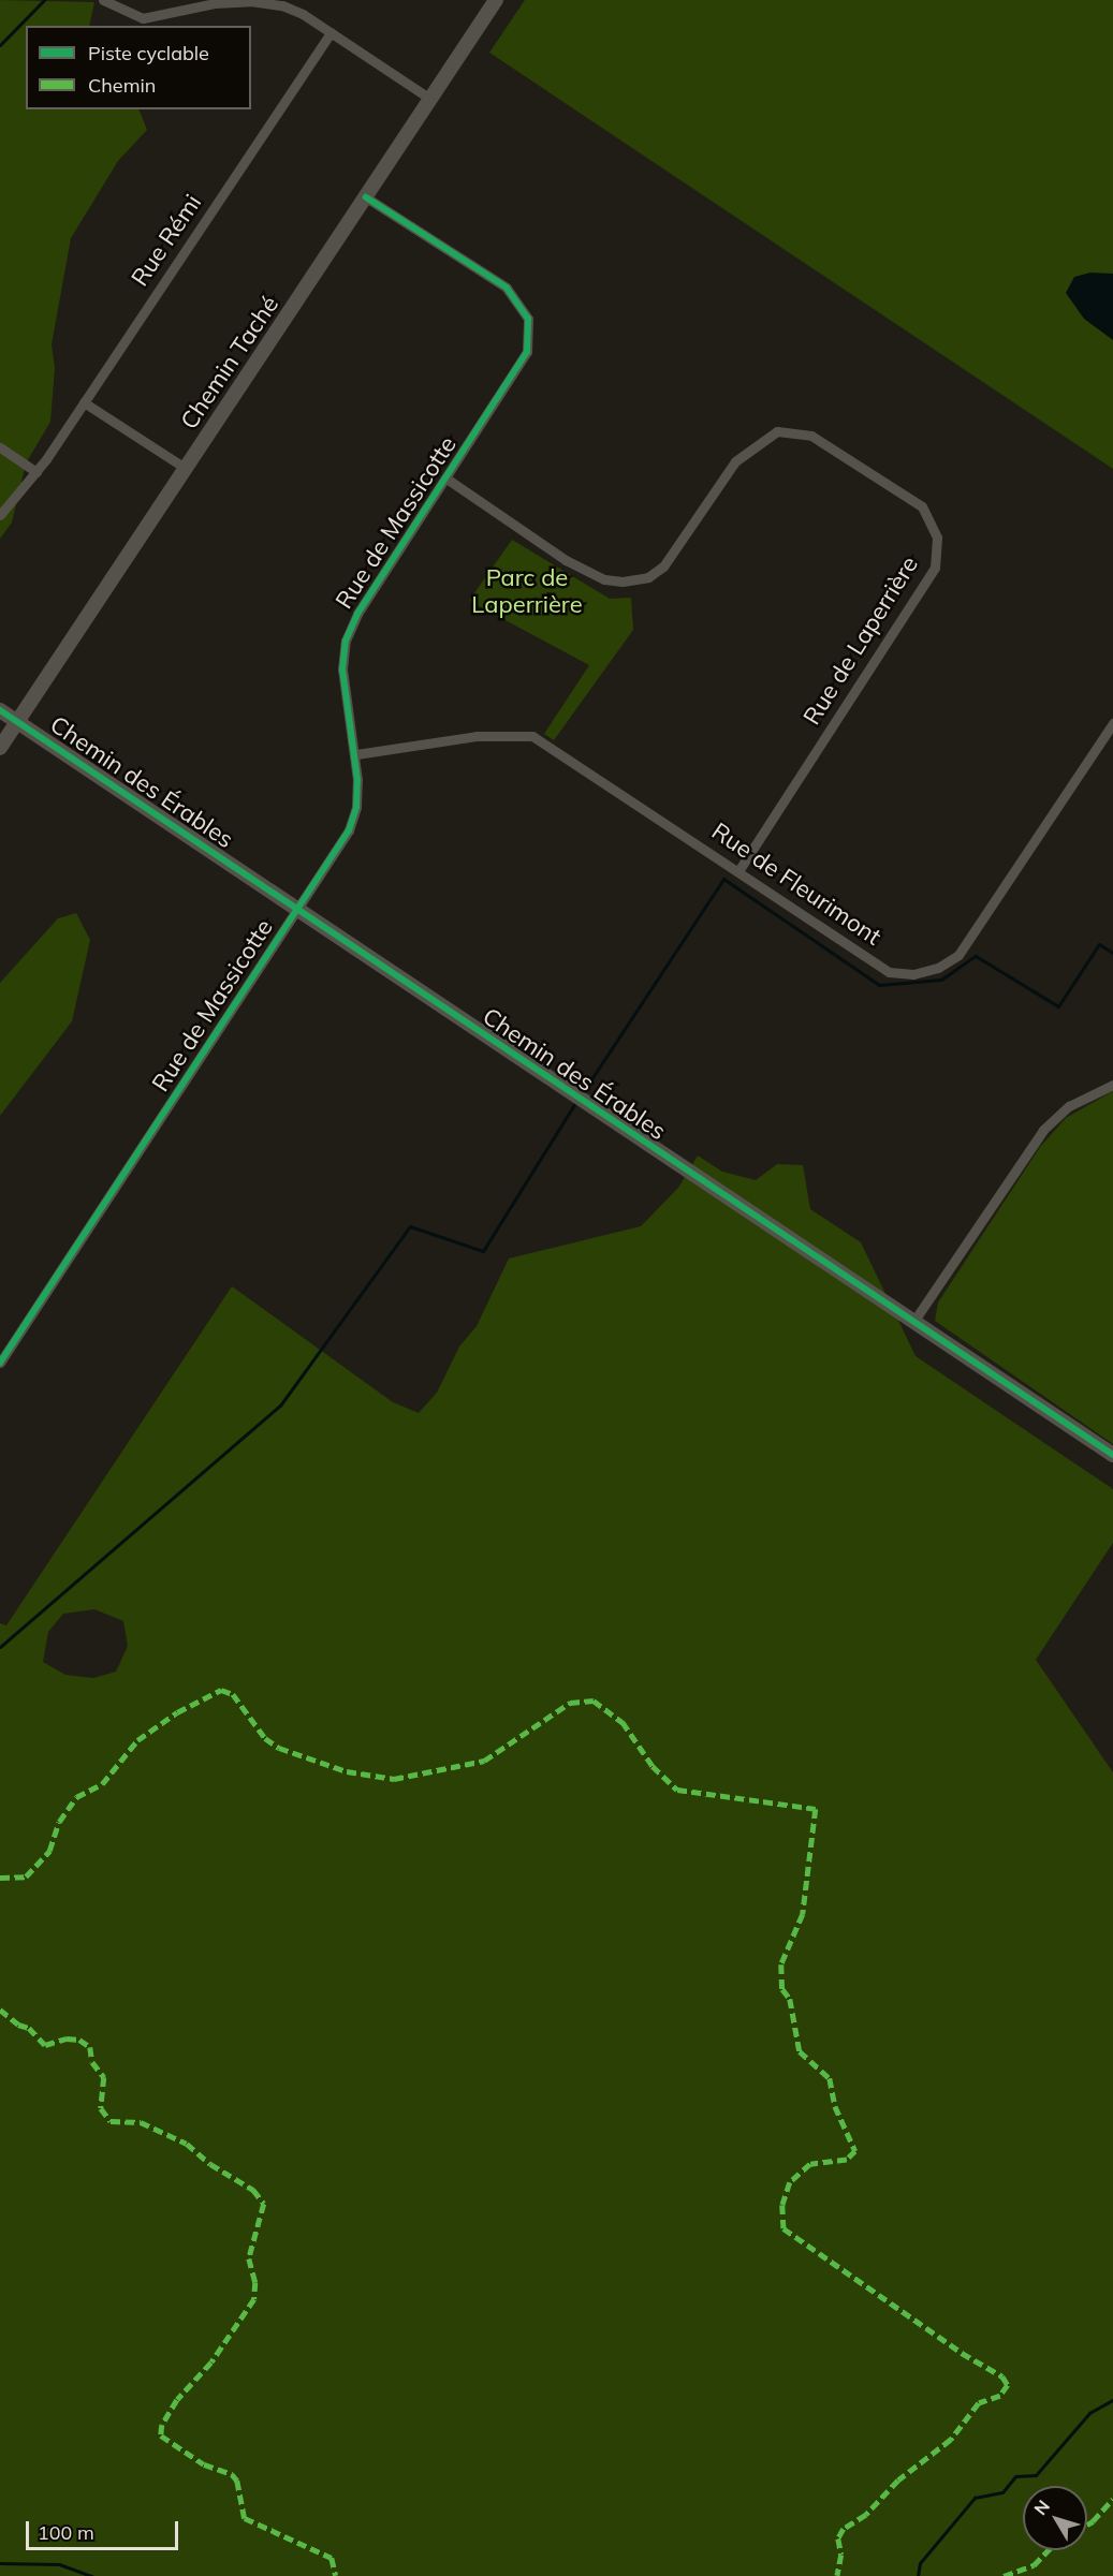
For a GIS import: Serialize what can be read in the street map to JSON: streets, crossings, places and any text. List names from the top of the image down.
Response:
{
  "streets": {
    "street": [
      "Rue Rémi",
      "Chemin Taché",
      "Rue de Massicotte",
      "Rue de Laperrière",
      "Chemin des Érables",
      "Rue de Fleurimont"
    ]
  },
  "crossings": [
    ["Chemin Taché", "Rue de Massicotte"],
    ["Chemin Taché", "Chemin des Érables"],
    ["Rue de Massicotte", "Rue de Laperrière"],
    ["Rue de Massicotte", "Chemin des Érables"],
    ["Rue de Massicotte", "Rue de Fleurimont"],
    ["Rue de Laperrière", "Rue de Fleurimont"]
  ],
  "parks": ["Parc de Laperrière"],
  "legend": ["Piste cyclable", "Chemin"],
  "scale_bar": "100 m",
  "north": "top left"
}
